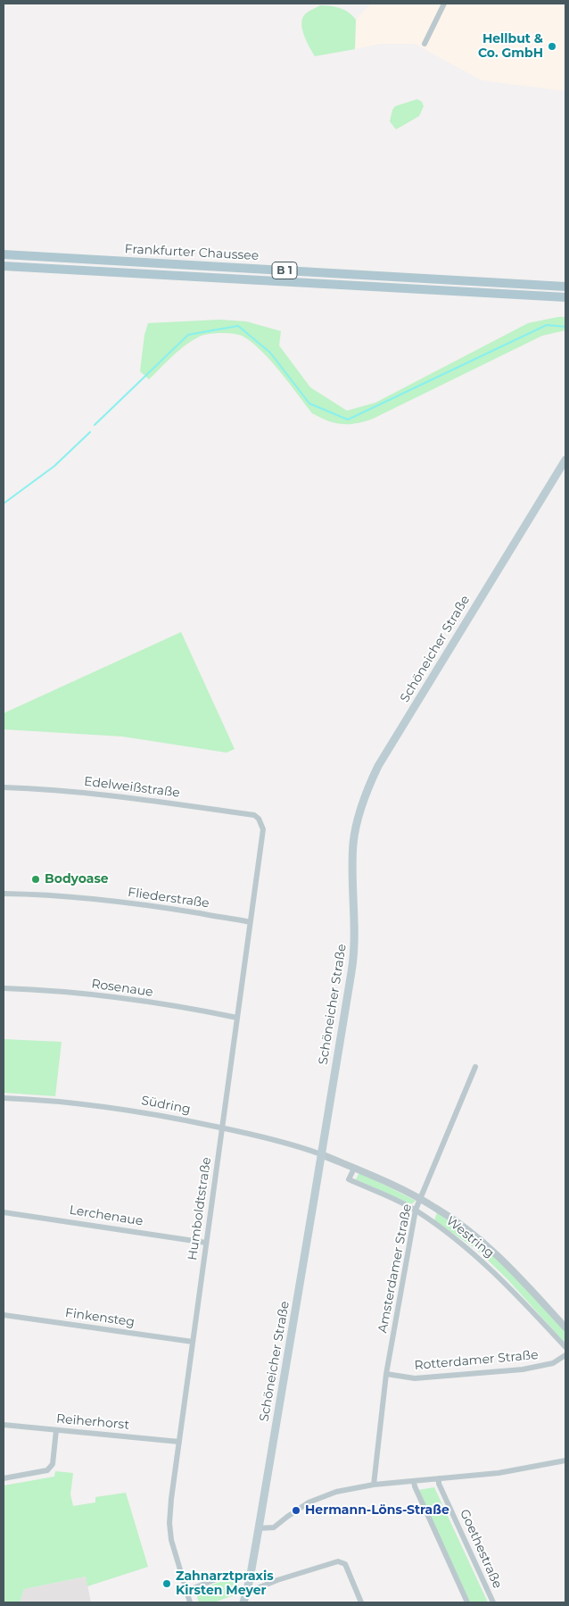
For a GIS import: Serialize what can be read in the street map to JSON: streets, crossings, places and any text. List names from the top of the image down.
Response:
{
  "streets": {
    "main road": ["Frankfurter Chaussee", "B 1", "Schöneicher Straße"],
    "street": [
      "Edelweißstraße",
      "Fliederstraße",
      "Rosenaue",
      "Südring",
      "Humboldtstraße",
      "Lerchenaue",
      "Westring",
      "Amsterdamer Straße",
      "Finkensteg",
      "Rotterdamer Straße",
      "Reiherhorst",
      "Goethestraße"
    ]
  },
  "crossings": [
    ["Schöneicher Straße", "Südring"],
    ["Schöneicher Straße", "Westring"],
    ["Edelweißstraße", "Humboldtstraße"],
    ["Fliederstraße", "Humboldtstraße"],
    ["Rosenaue", "Humboldtstraße"],
    ["Südring", "Humboldtstraße"],
    ["Südring", "Westring"],
    ["Humboldtstraße", "Lerchenaue"],
    ["Humboldtstraße", "Finkensteg"],
    ["Humboldtstraße", "Reiherhorst"],
    ["Westring", "Amsterdamer Straße"],
    ["Amsterdamer Straße", "Rotterdamer Straße"]
  ],
  "places": [
    "Hellbut & Co. GmbH",
    "Bodyoase",
    "Hermann-Löns-Straße",
    "Zahnarztpraxis Kirsten Meyer"
  ]
}
